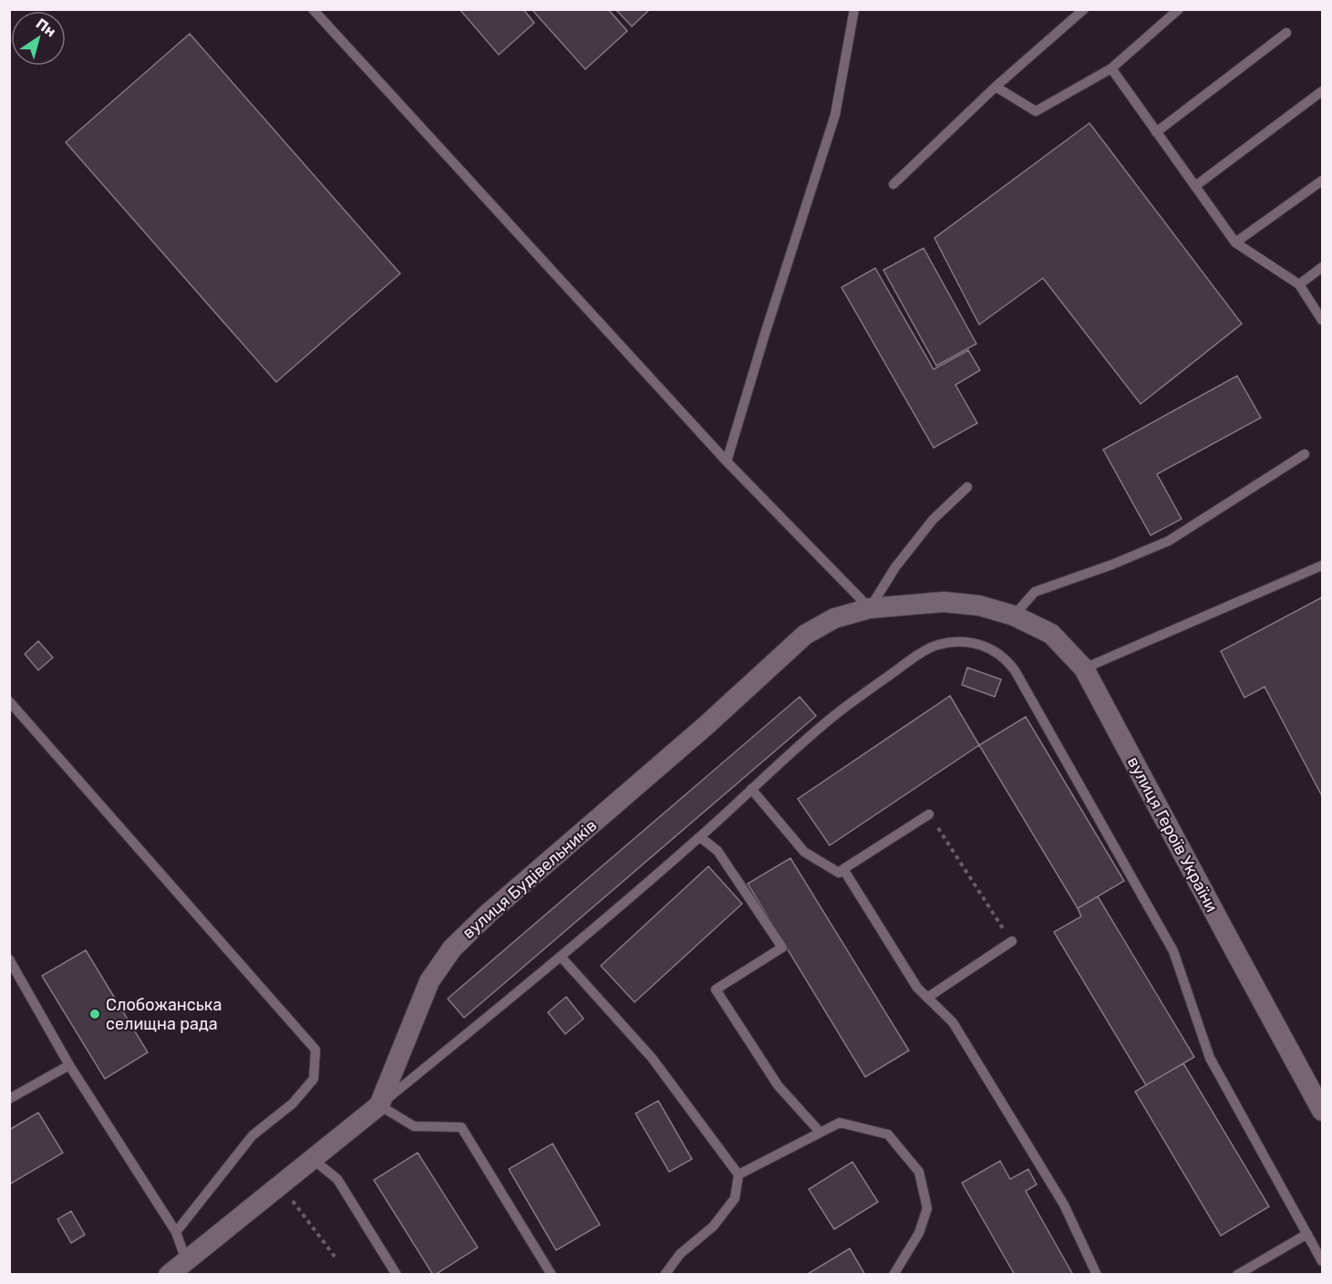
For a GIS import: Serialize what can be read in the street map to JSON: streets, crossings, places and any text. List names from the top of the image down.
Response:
{
  "streets": {
    "street": ["вулиця Героїв України", "вулиця Будівельників"]
  },
  "crossings": [
    ["вулиця Героїв України", "вулиця Будівельників"]
  ],
  "places": ["Слобожанська селищна рада"],
  "north": "top right"
}
